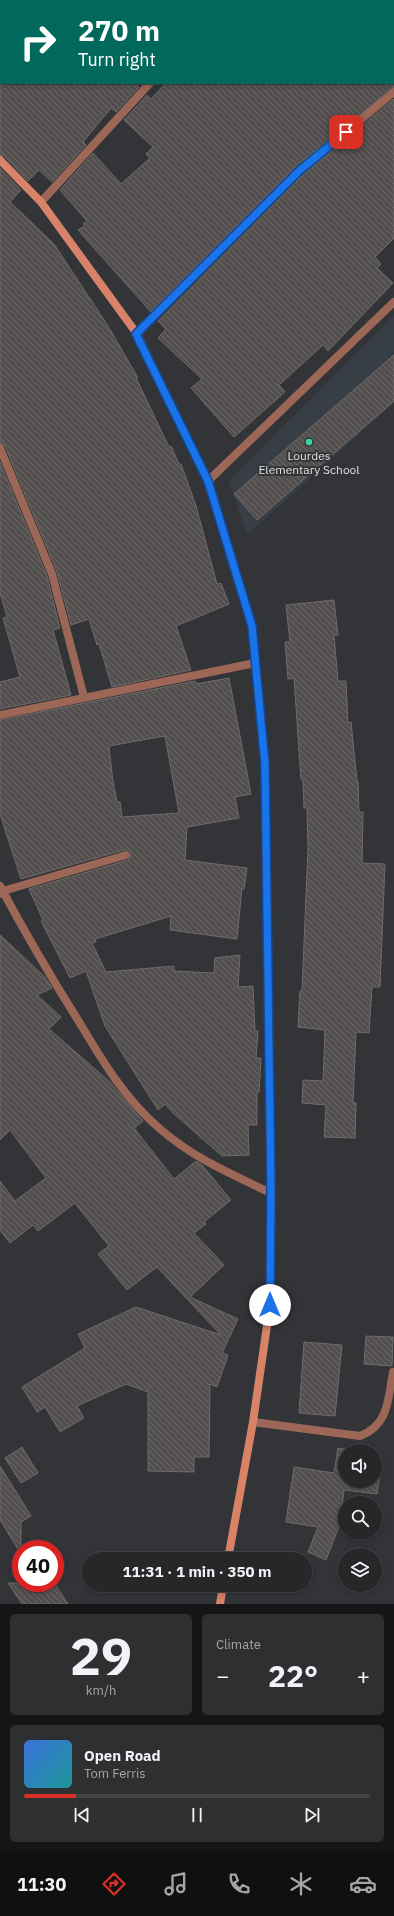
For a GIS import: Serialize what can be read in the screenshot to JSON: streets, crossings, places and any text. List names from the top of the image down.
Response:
{
  "places": ["Lourdes Elementary School"],
  "page": {
    "turn": ["270 m", "Turn right"],
    "limit": "40",
    "trip": "11:31 · 1 min · 350 m",
    "tile": [
      ["29", "km/h"],
      "Climate"
    ],
    "heat": ["−", "22°", "+"],
    "song": ["Open Road", "Tom Ferris"],
    "tabs": "11:30"
  }
}
